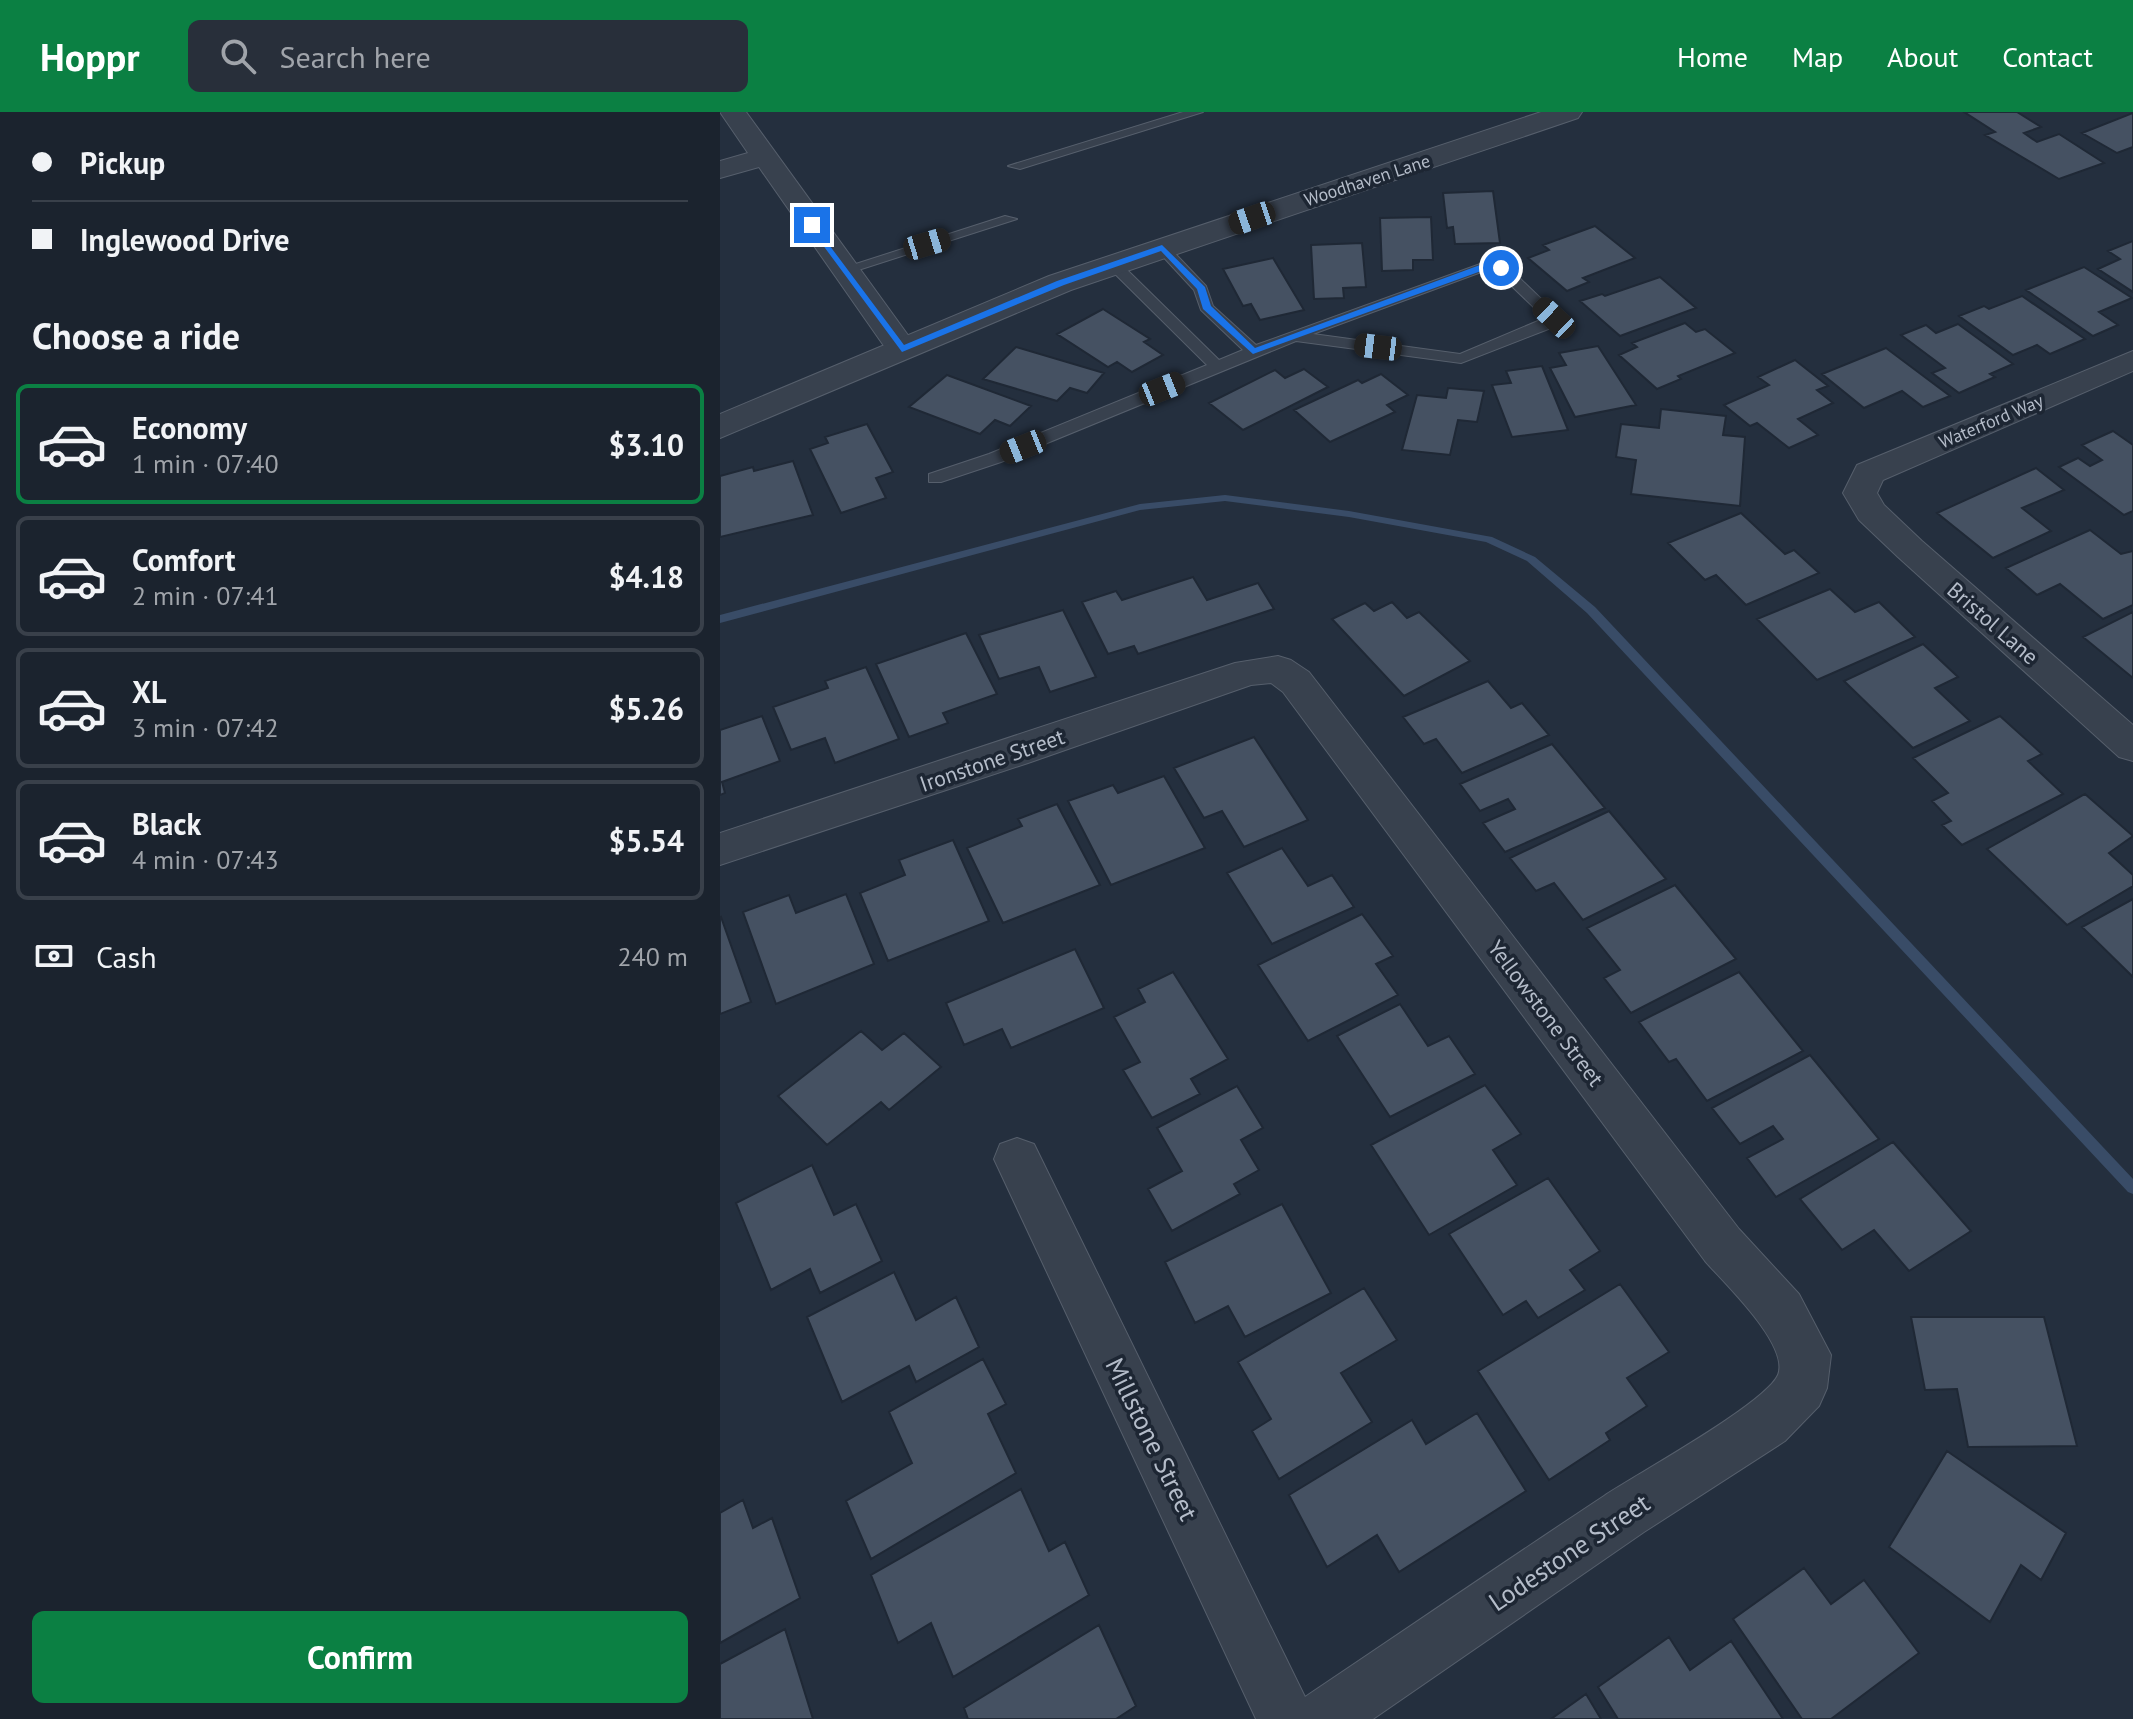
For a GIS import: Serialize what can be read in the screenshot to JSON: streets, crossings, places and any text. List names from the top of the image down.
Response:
{
  "streets": {
    "street": [
      "Woodhaven Lane",
      "Waterford Way",
      "Bristol Lane",
      "Ironstone Street",
      "Yellowstone Street",
      "Millstone Street",
      "Lodestone Street"
    ]
  },
  "crossings": [
    ["Waterford Way", "Bristol Lane"],
    ["Ironstone Street", "Yellowstone Street"],
    ["Yellowstone Street", "Lodestone Street"]
  ],
  "page": {
    "header": "Hoppr",
    "search": "Search here",
    "nav": [
      "Home",
      "Map",
      "About",
      "Contact"
    ],
    "banner": ["Pickup", "Inglewood Drive"],
    "heading": "Choose a ride",
    "list": [
      {
        "name": "Economy",
        "note": "1 min · 07:40",
        "value": "$3.10"
      },
      {
        "name": "Comfort",
        "note": "2 min · 07:41",
        "value": "$4.18"
      },
      {
        "name": "XL",
        "note": "3 min · 07:42",
        "value": "$5.26"
      },
      {
        "name": "Black",
        "note": "4 min · 07:43",
        "value": "$5.54"
      }
    ],
    "pay": ["Cash", "240 m"],
    "buttons": "Confirm"
  }
}
